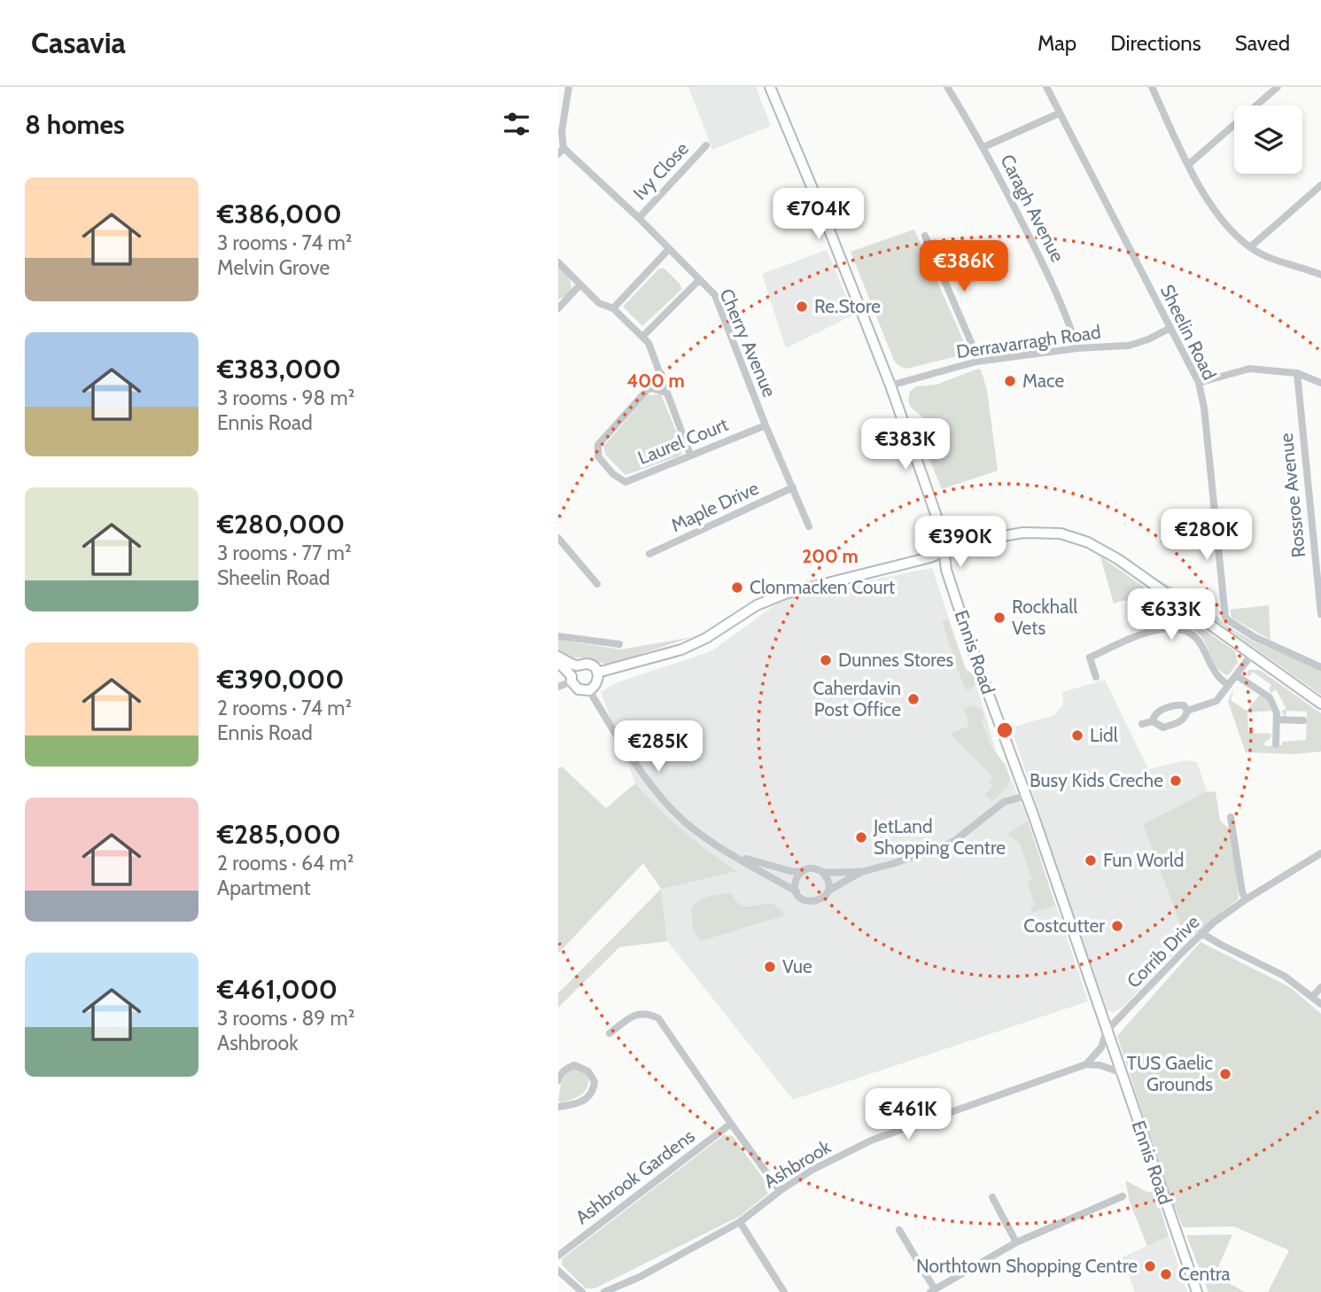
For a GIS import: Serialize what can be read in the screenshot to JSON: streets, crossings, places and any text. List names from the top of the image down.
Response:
{
  "streets": {
    "main road": ["Ennis Road"],
    "street": [
      "Ivy Close",
      "Caragh Avenue",
      "Sheelin Road",
      "Derravarragh Road",
      "Cherry Avenue",
      "Laurel Court",
      "Rossroe Avenue",
      "Maple Drive",
      "Corrib Drive",
      "Ashbrook",
      "Ashbrook Gardens"
    ]
  },
  "crossings": [
    ["Ivy Close", "Cherry Avenue"],
    ["Caragh Avenue", "Derravarragh Road"],
    ["Sheelin Road", "Derravarragh Road"],
    ["Derravarragh Road", "Ennis Road"],
    ["Cherry Avenue", "Laurel Court"],
    ["Cherry Avenue", "Maple Drive"],
    ["Ennis Road", "Corrib Drive"]
  ],
  "places": [
    "Re.Store",
    "Mace",
    "Clonmacken Court",
    "Rockhall Vets",
    "Dunnes Stores",
    "Caherdavin Post Office",
    "Lidl",
    "Busy Kids Creche",
    "JetLand Shopping Centre",
    "Fun World",
    "Costcutter",
    "Vue",
    "TUS Gaelic Grounds",
    "Northtown Shopping Centre",
    "Centra"
  ],
  "page": {
    "header": "Casavia",
    "nav": ["Map", "Directions", "Saved"],
    "heading": "8 homes",
    "list": [
      {
        "name": "€386,000",
        "note": "3 rooms · 74 m² · Melvin Grove"
      },
      {
        "name": "€383,000",
        "note": "3 rooms · 98 m² · Ennis Road"
      },
      {
        "name": "€280,000",
        "note": "3 rooms · 77 m² · Sheelin Road"
      },
      {
        "name": "€390,000",
        "note": "2 rooms · 74 m² · Ennis Road"
      },
      {
        "name": "€285,000",
        "note": "2 rooms · 64 m² · Apartment"
      },
      {
        "name": "€461,000",
        "note": "3 rooms · 89 m² · Ashbrook"
      }
    ],
    "price": [
      "€704K",
      "€386K",
      "€383K",
      "€280K",
      "€390K",
      "€633K",
      "€285K",
      "€461K"
    ]
  },
  "rings": ["400 m", "200 m"]
}
